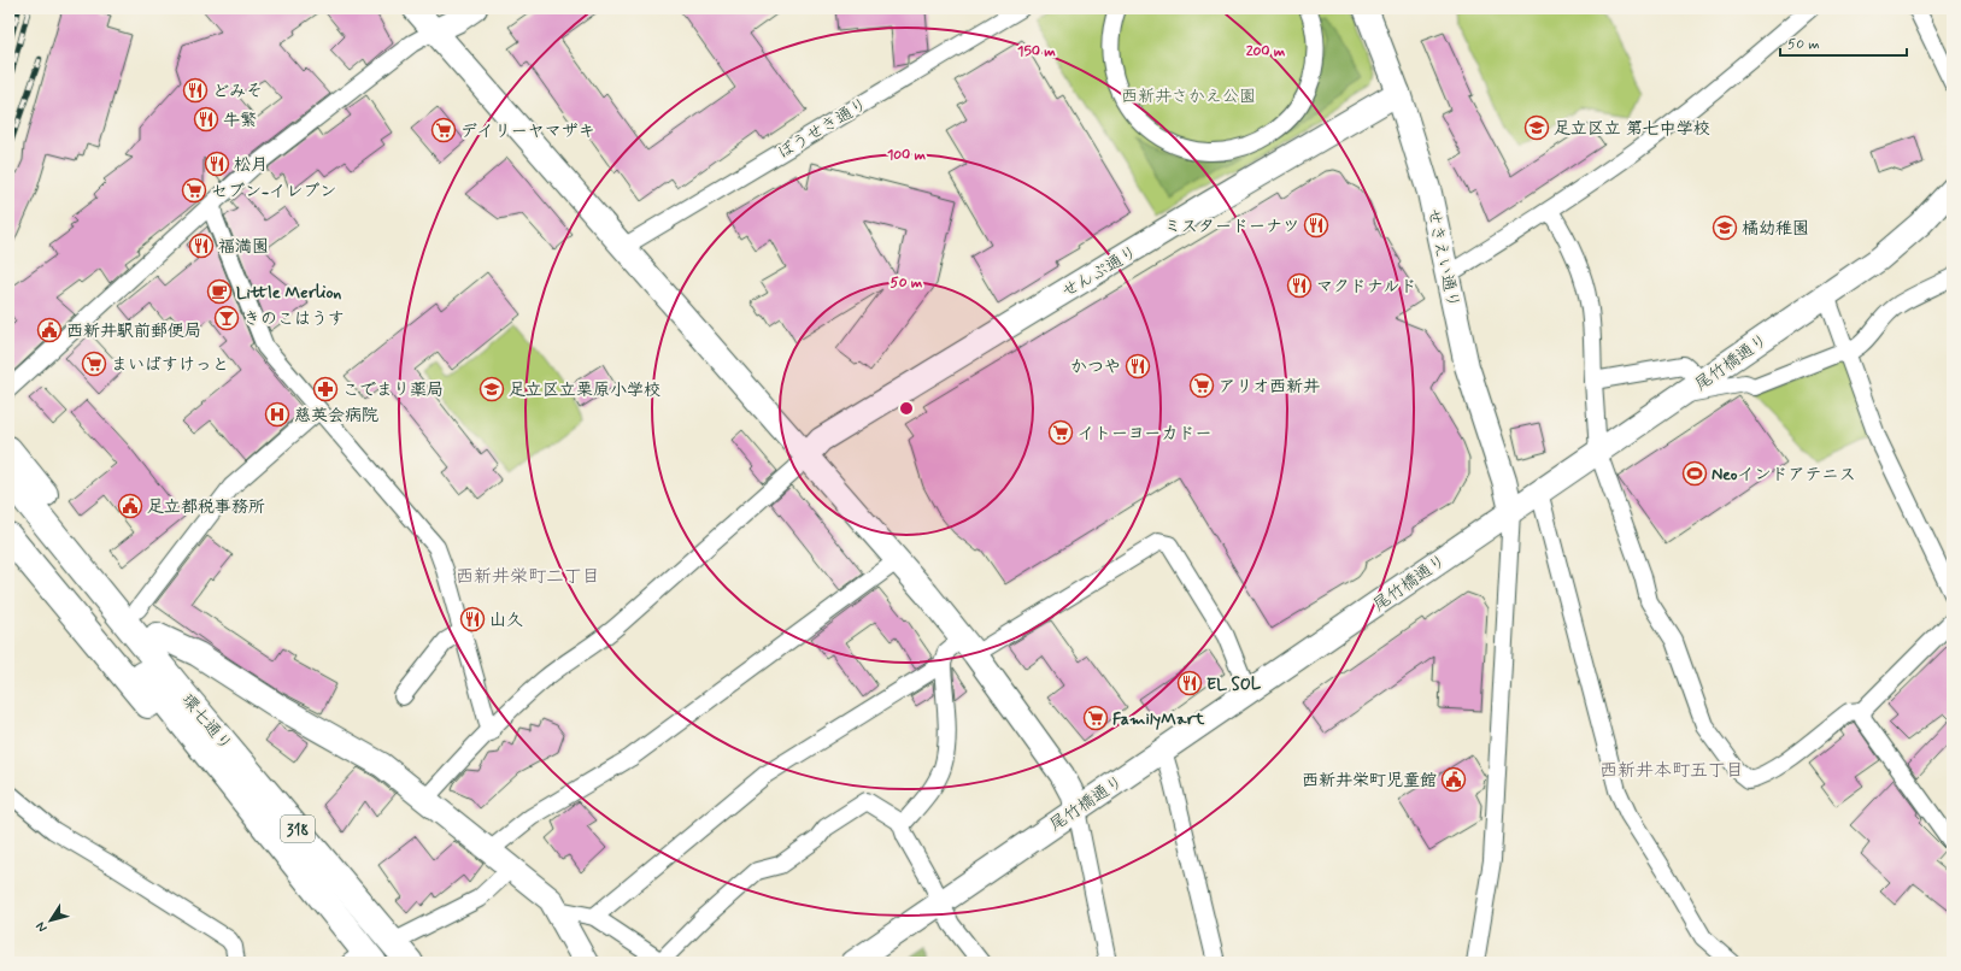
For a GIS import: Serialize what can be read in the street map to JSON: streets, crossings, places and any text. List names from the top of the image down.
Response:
{
  "streets": {
    "main road": ["環七通り", "318"],
    "street": [
      "ぼうせき通り",
      "せきえい通り",
      "せんぷ通り",
      "尾竹橋通り"
    ]
  },
  "crossings": [
    ["せきえい通り", "せんぷ通り"],
    ["せきえい通り", "尾竹橋通り"]
  ],
  "districts": ["西新井栄町二丁目", "西新井本町五丁目"],
  "parks": ["西新井さかえ公園"],
  "places": {
    "restaurant": [
      "どみそ",
      "牛繁",
      "松月",
      "ミスタードーナツ",
      "福満園",
      "マクドナルド",
      "かつや",
      "山久",
      "EL SOL"
    ],
    "school or university": ["足立区立 第七中学校", "橘幼稚園", "足立区立栗原小学校"],
    "supermarket": [
      "デイリーヤマザキ",
      "セブン-イレブン",
      "まいばすけっと",
      "アリオ西新井",
      "イトーヨーカドー",
      "FamilyMart"
    ],
    "cafe": ["Little Merlion"],
    "bar": ["きのこはうす"],
    "public building": ["西新井駅前郵便局", "足立都税事務所", "西新井栄町児童館"],
    "pharmacy": ["こでまり薬局"],
    "hospital": ["慈英会病院"],
    "sports": ["Neoインドアテニス"]
  },
  "scale_bar": "50 m",
  "north": "bottom left",
  "rings": [
    "200 m",
    "150 m",
    "100 m",
    "50 m"
  ]
}
